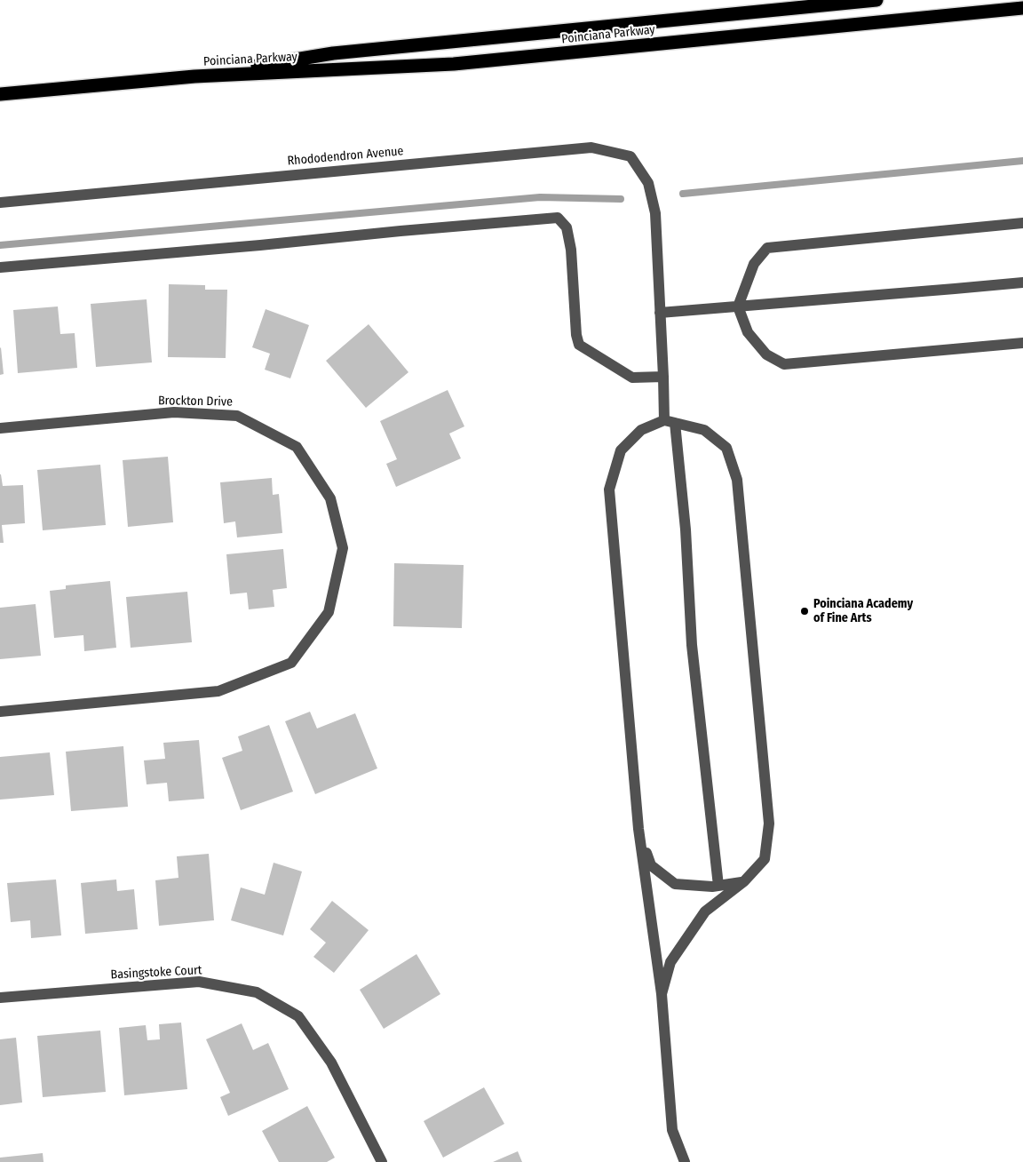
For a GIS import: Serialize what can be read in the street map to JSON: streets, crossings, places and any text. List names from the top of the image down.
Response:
{
  "streets": {
    "highway": ["Poinciana Parkway"],
    "street": ["Rhododendron Avenue", "Brockton Drive", "Basingstoke Court"]
  },
  "places": ["Poinciana Academy of Fine Arts"]
}
